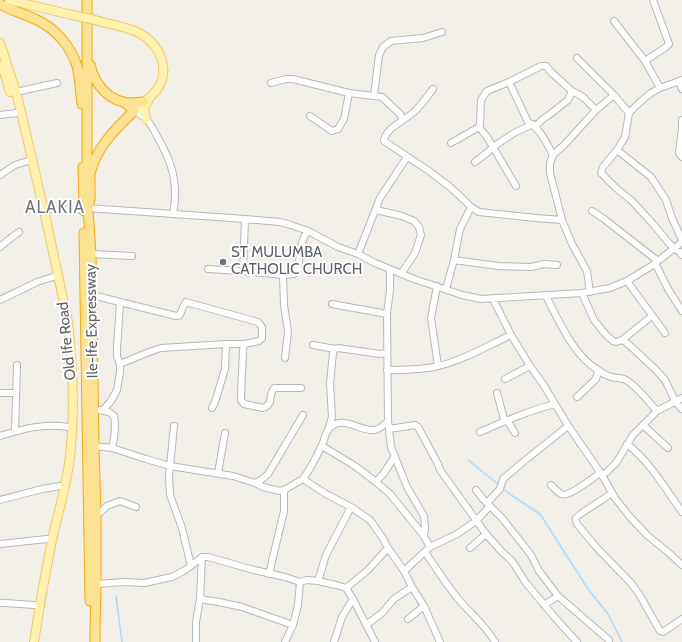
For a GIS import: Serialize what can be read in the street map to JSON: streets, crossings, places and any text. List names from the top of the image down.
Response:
{
  "streets": {
    "highway": ["Ile-Ife Expressway"],
    "main road": ["Old Ife Road"]
  },
  "districts": ["ALAKIA"],
  "places": ["ST MULUMBA CATHOLIC CHURCH"]
}
